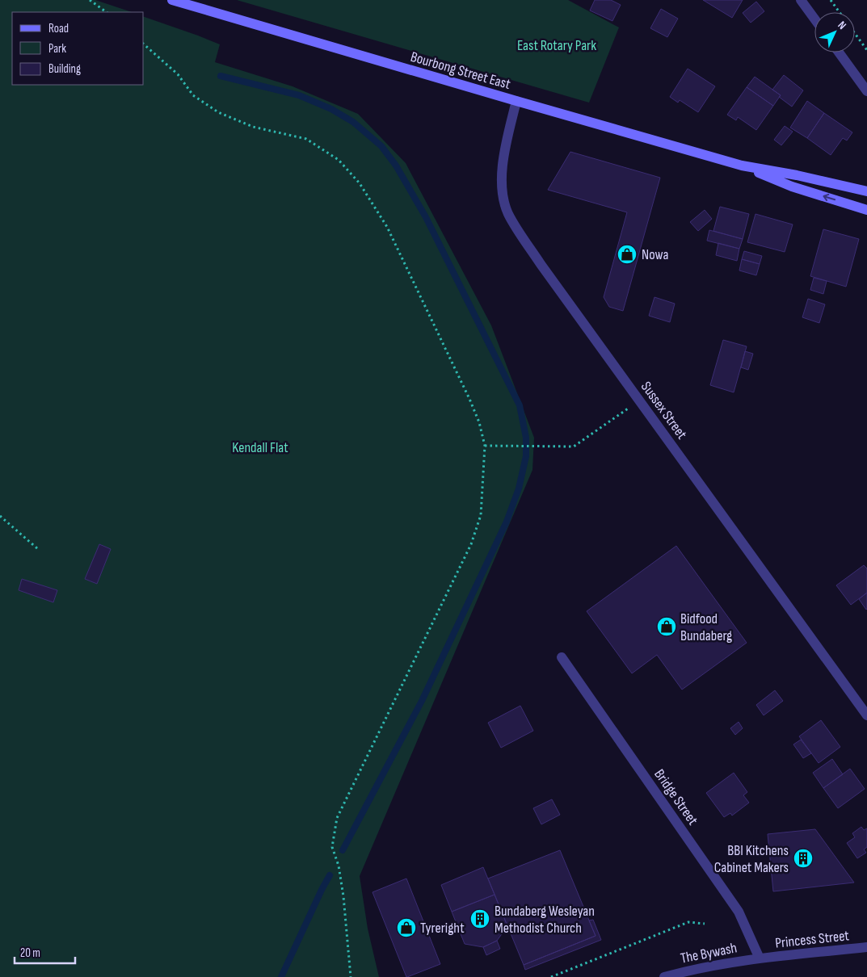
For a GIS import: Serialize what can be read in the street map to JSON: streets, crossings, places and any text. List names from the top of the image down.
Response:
{
  "streets": {
    "main road": ["Bourbong Street East"],
    "street": [
      "Sussex Street",
      "Bridge Street",
      "Princess Street",
      "The Bywash"
    ]
  },
  "crossings": [
    ["Bourbong Street East", "Sussex Street"],
    ["Bridge Street", "Princess Street"],
    ["Bridge Street", "The Bywash"],
    ["Princess Street", "The Bywash"]
  ],
  "parks": ["East Rotary Park", "Kendall Flat"],
  "places": {
    "shop": ["Nowa", "Bidfood Bundaberg", "Tyreright"],
    "building": ["BBI Kitchens Cabinet Makers", "Bundaberg Wesleyan Methodist Church"]
  },
  "legend": ["Road", "Park", "Building"],
  "scale_bar": "20 m",
  "north": "top right"
}
